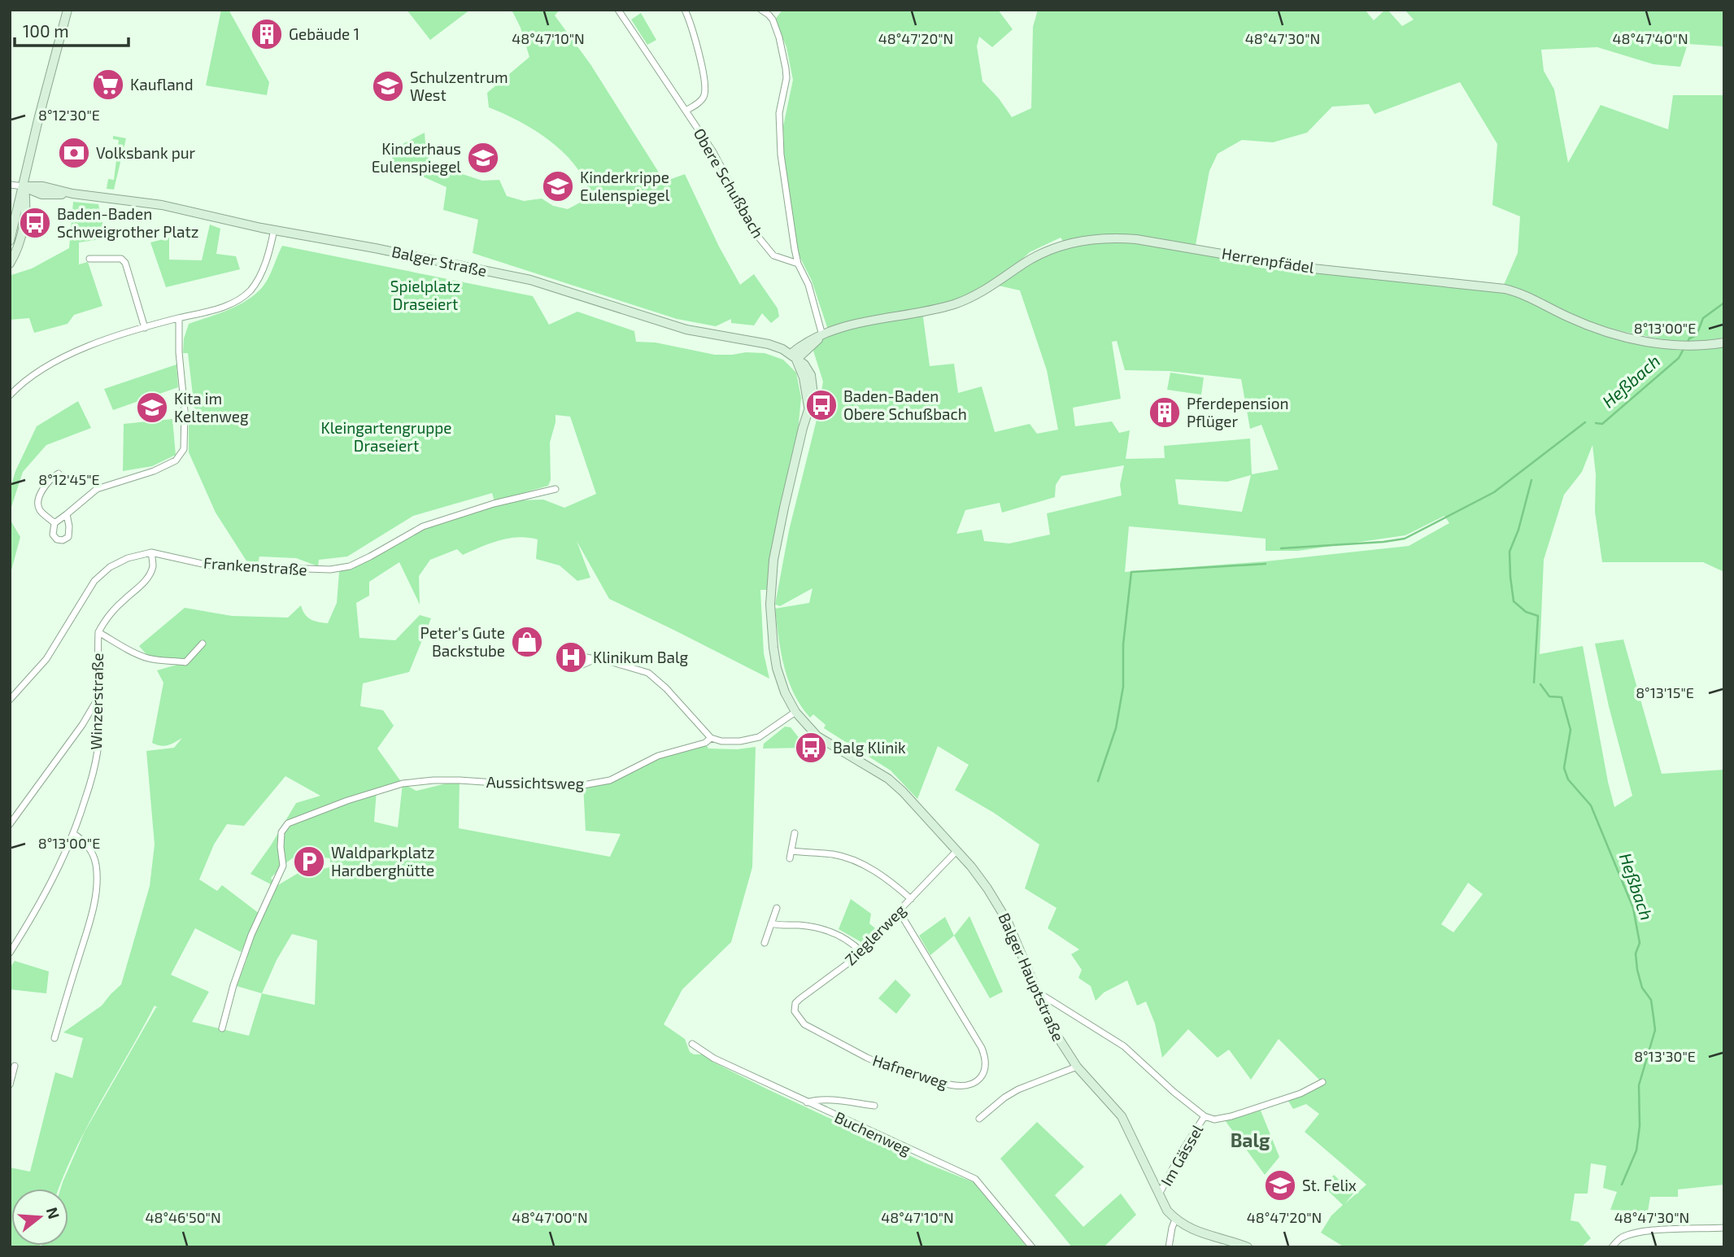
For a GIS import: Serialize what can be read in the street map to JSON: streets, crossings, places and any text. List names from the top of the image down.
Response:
{
  "streets": {
    "street": [
      "Obere Schußbach",
      "Herrenpfädel",
      "Balger Straße",
      "Frankenstraße",
      "Winzerstraße",
      "Aussichtsweg",
      "Zieglerweg",
      "Balger Hauptstraße",
      "Hafnerweg",
      "Buchenweg",
      "Im Gässel"
    ]
  },
  "crossings": [
    ["Herrenpfädel", "Balger Straße"],
    ["Frankenstraße", "Winzerstraße"],
    ["Aussichtsweg", "Balger Hauptstraße"],
    ["Zieglerweg", "Balger Hauptstraße"],
    ["Zieglerweg", "Hafnerweg"],
    ["Balger Hauptstraße", "Im Gässel"]
  ],
  "districts": ["Balg"],
  "water": ["Heßbach"],
  "parks": ["Spielplatz Draseiert", "Kleingartengruppe Draseiert"],
  "places": {
    "building": ["Gebäude 1", "Pferdepension Pflüger"],
    "supermarket": ["Kaufland"],
    "school or university": [
      "Schulzentrum West",
      "Kinderhaus Eulenspiegel",
      "Kinderkrippe Eulenspiegel",
      "Kita im Keltenweg",
      "St. Felix"
    ],
    "bank": ["Volksbank pur"],
    "bus stop": ["Baden-Baden Schweigrother Platz", "Baden-Baden Obere Schußbach", "Balg Klinik"],
    "shop": ["Peter's Gute Backstube"],
    "hospital": ["Klinikum Balg"],
    "parking": ["Waldparkplatz Hardberghütte"]
  },
  "scale_bar": "100 m",
  "north": "right",
  "coordinates": [
    "48°47'10\"N",
    "48°47'20\"N",
    "48°47'30\"N",
    "48°47'40\"N",
    "8°12'30\"E",
    "8°13'00\"E",
    "8°12'45\"E",
    "8°13'15\"E",
    "8°13'30\"E",
    "48°46'50\"N",
    "48°47'00\"N"
  ]
}
